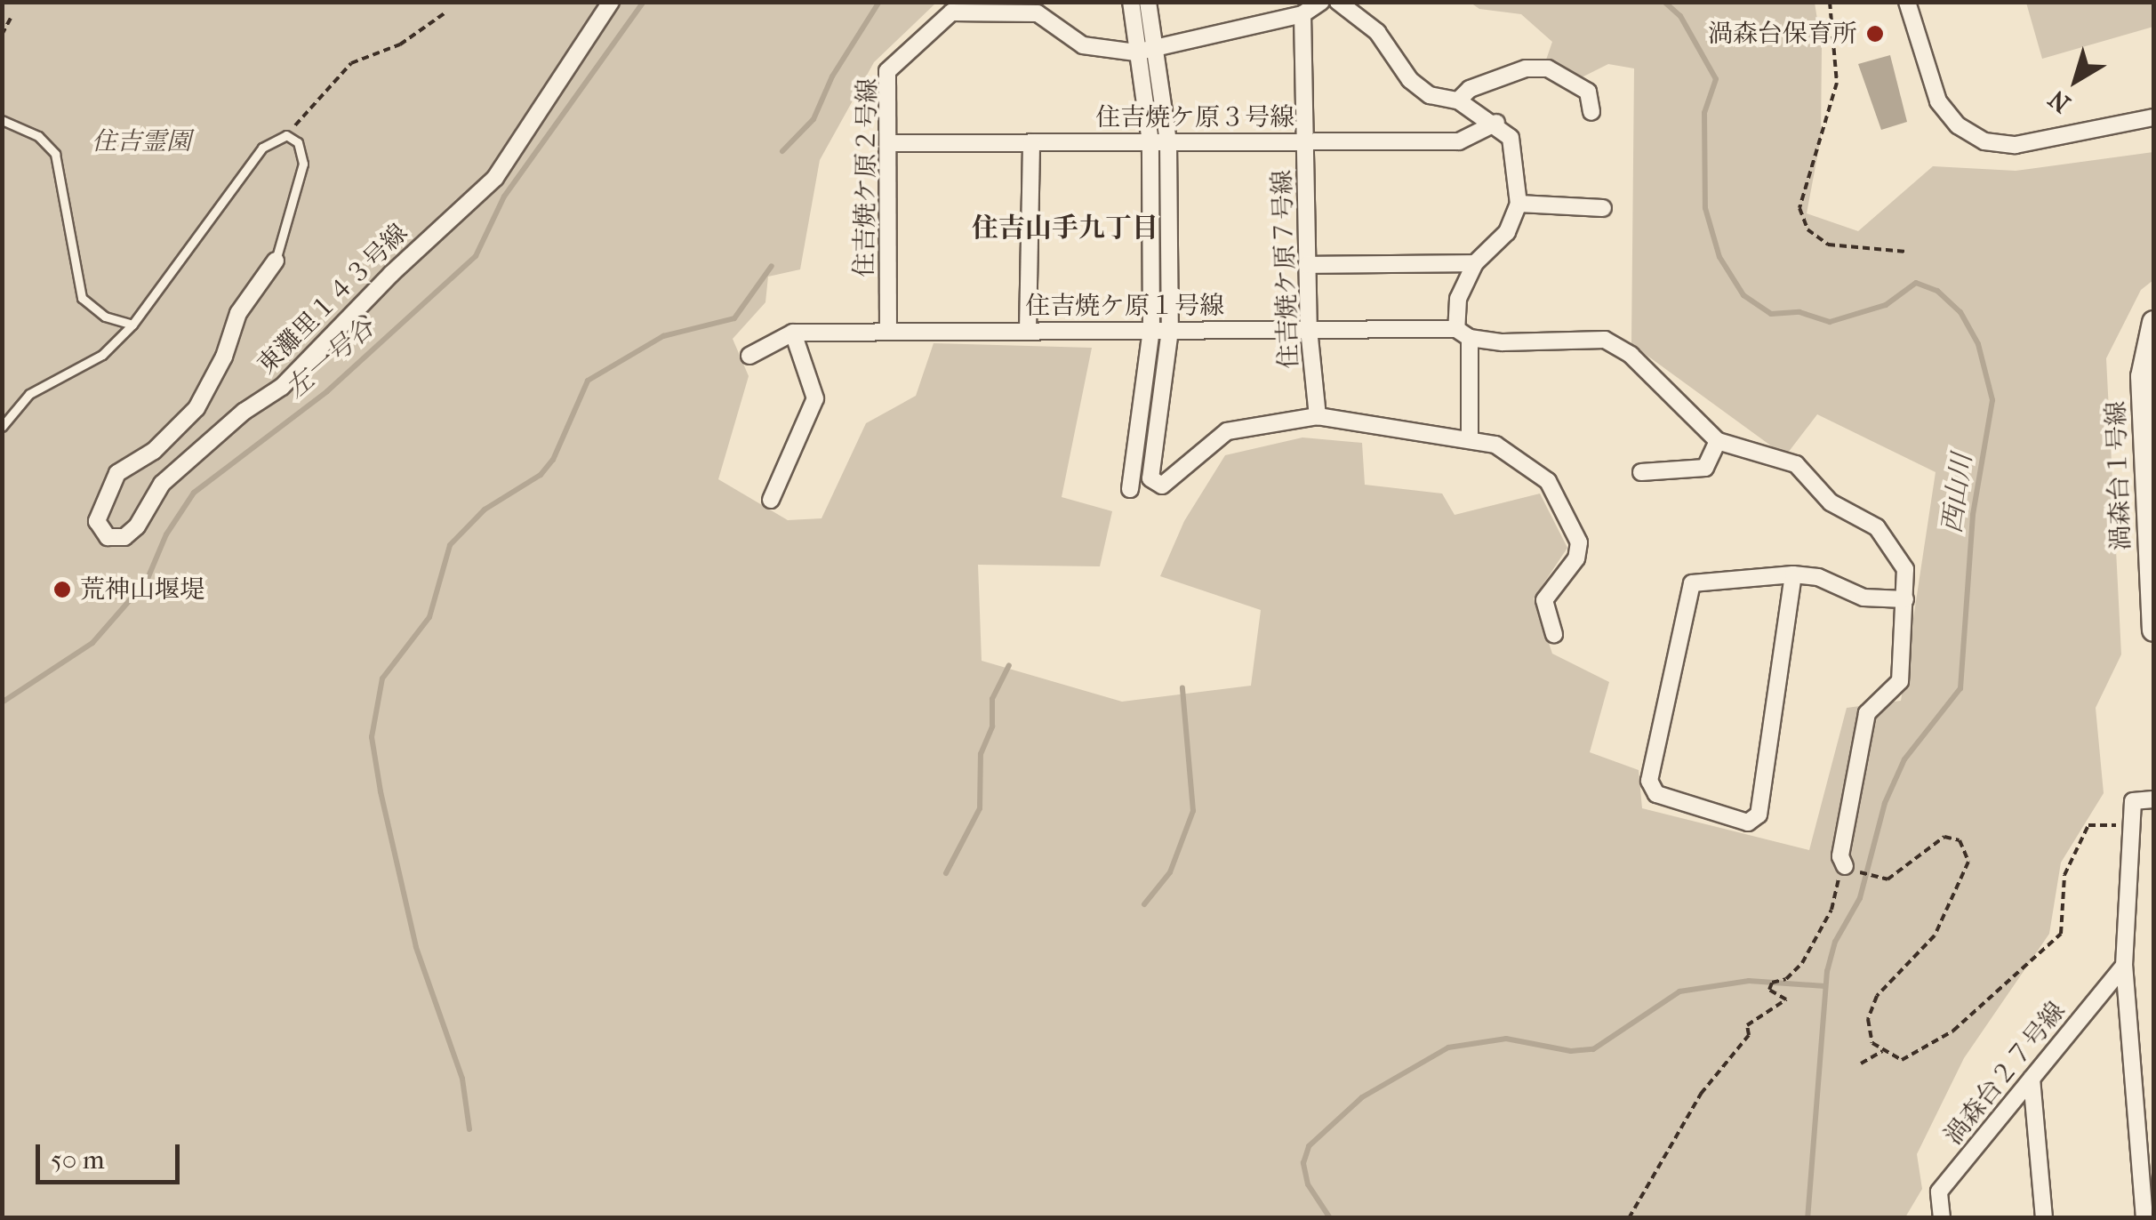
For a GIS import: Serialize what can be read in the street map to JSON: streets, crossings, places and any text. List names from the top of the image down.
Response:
{
  "streets": {
    "street": [
      "住吉焼ケ原３号線",
      "住吉焼ケ原２号線",
      "住吉焼ケ原７号線",
      "東灘里１４３号線",
      "住吉焼ケ原１号線",
      "渦森台１号線",
      "渦森台２７号線"
    ]
  },
  "crossings": [
    ["住吉焼ケ原３号線", "住吉焼ケ原２号線"],
    ["住吉焼ケ原３号線", "住吉焼ケ原７号線"],
    ["住吉焼ケ原２号線", "住吉焼ケ原７号線"],
    ["住吉焼ケ原２号線", "住吉焼ケ原１号線"],
    ["住吉焼ケ原７号線", "住吉焼ケ原１号線"]
  ],
  "districts": ["住吉山手九丁目"],
  "water": ["左一号谷", "西山川"],
  "parks": ["住吉霊園"],
  "places": ["渦森台保育所", "荒神山堰堤"],
  "scale_bar": "50 m",
  "north": "bottom left"
}
